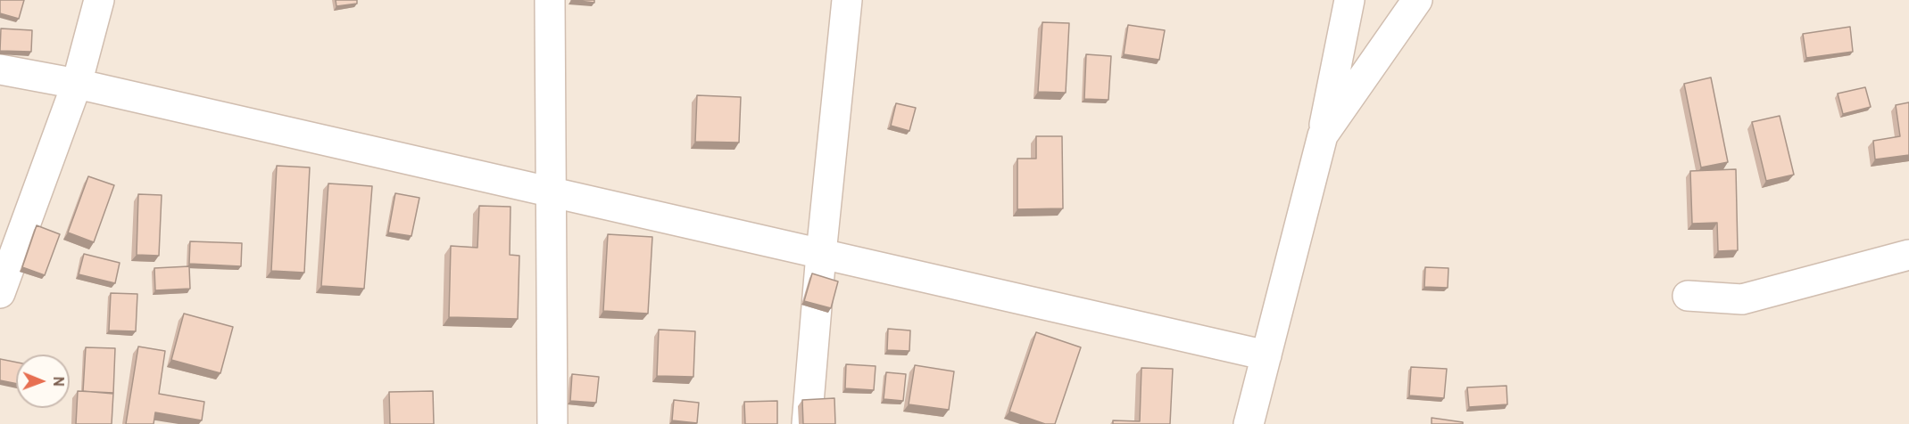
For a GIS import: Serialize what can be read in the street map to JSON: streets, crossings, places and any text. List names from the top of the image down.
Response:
{
  "north": "right"
}
